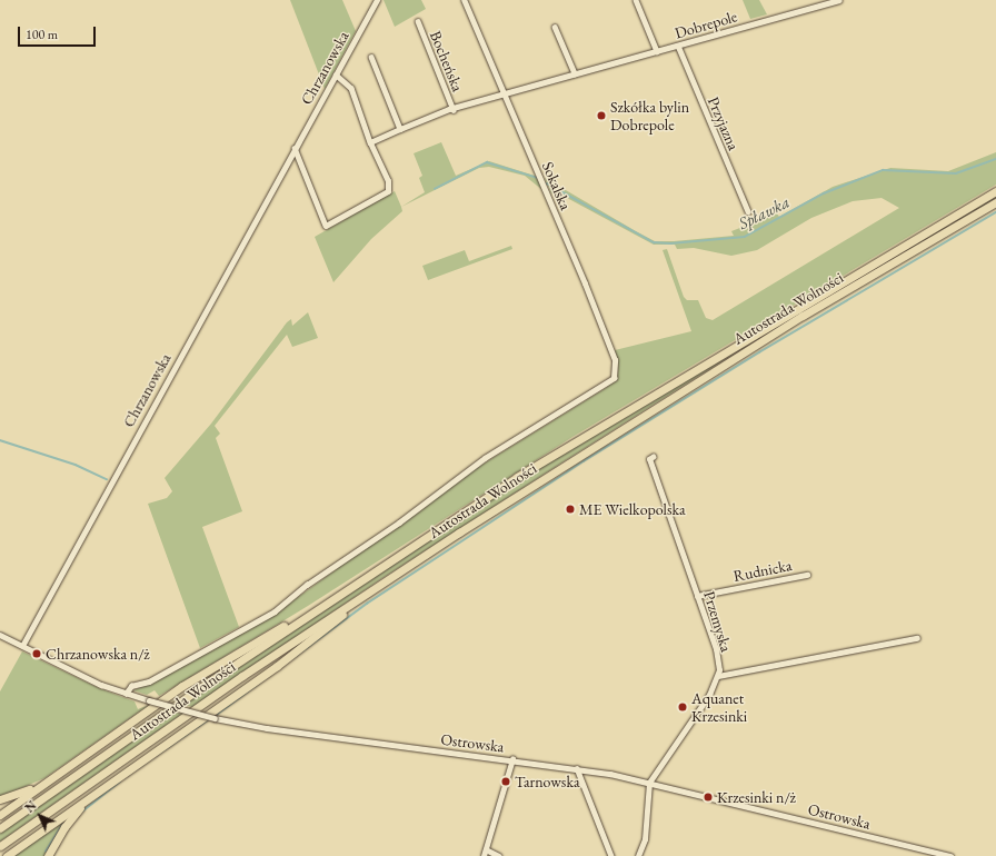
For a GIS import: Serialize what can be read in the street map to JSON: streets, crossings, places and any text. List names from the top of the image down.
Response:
{
  "streets": {
    "highway": ["Autostrada Wolności"],
    "street": [
      "Dobrepole",
      "Bocheńska",
      "Chrzanowska",
      "Przyjazna",
      "Sokalska",
      "Rudnicka",
      "Przemyska",
      "Ostrowska"
    ]
  },
  "crossings": [
    ["Dobrepole", "Bocheńska"],
    ["Dobrepole", "Przyjazna"],
    ["Dobrepole", "Sokalska"],
    ["Bocheńska", "Sokalska"],
    ["Chrzanowska", "Ostrowska"],
    ["Sokalska", "Ostrowska"],
    ["Rudnicka", "Przemyska"],
    ["Przemyska", "Ostrowska"]
  ],
  "water": ["Spławka"],
  "places": [
    "Szkółka bylin Dobrepole",
    "ME Wielkopolska",
    "Chrzanowska n/ż",
    "Aquanet Krzesinki",
    "Tarnowska",
    "Krzesinki n/ż"
  ],
  "scale_bar": "100 m",
  "north": "top left"
}
